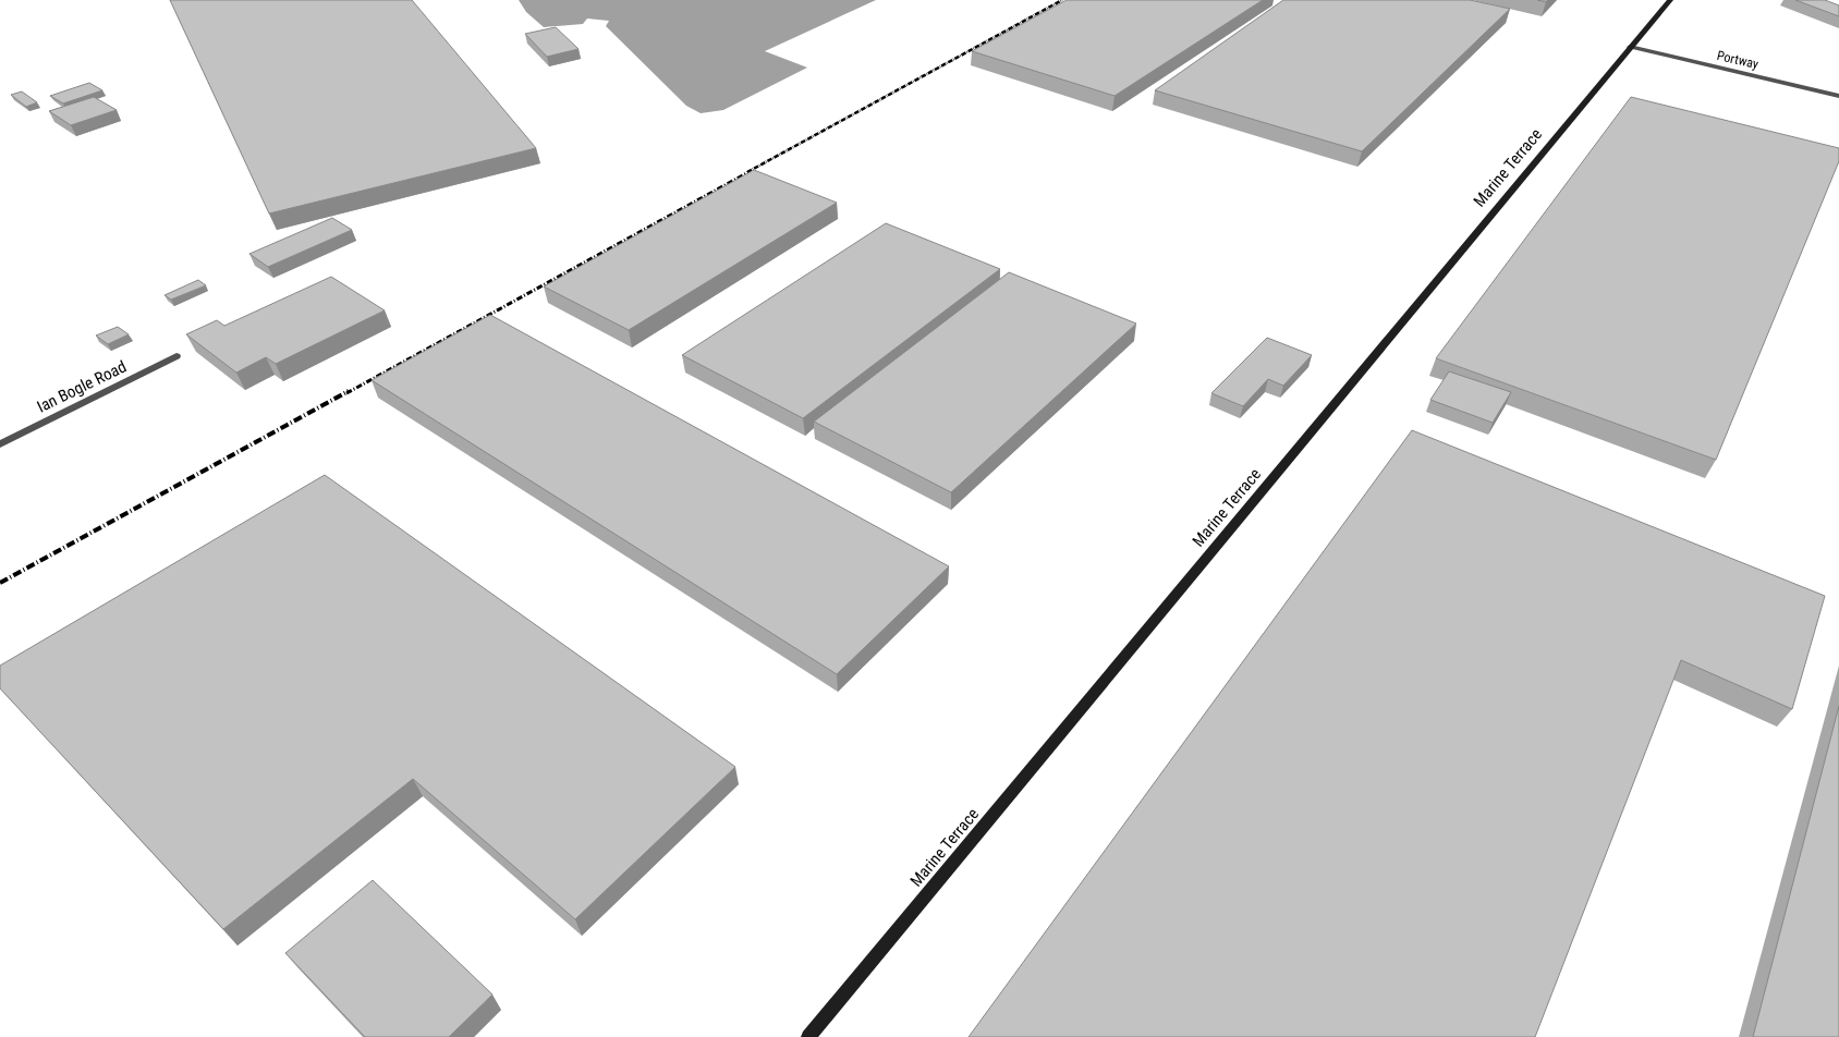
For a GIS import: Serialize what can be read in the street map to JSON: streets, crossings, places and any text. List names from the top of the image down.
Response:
{
  "streets": {
    "main road": ["Marine Terrace"],
    "street": ["Portway", "Ian Bogle Road"]
  },
  "crossings": [
    ["Portway", "Marine Terrace"]
  ]
}
